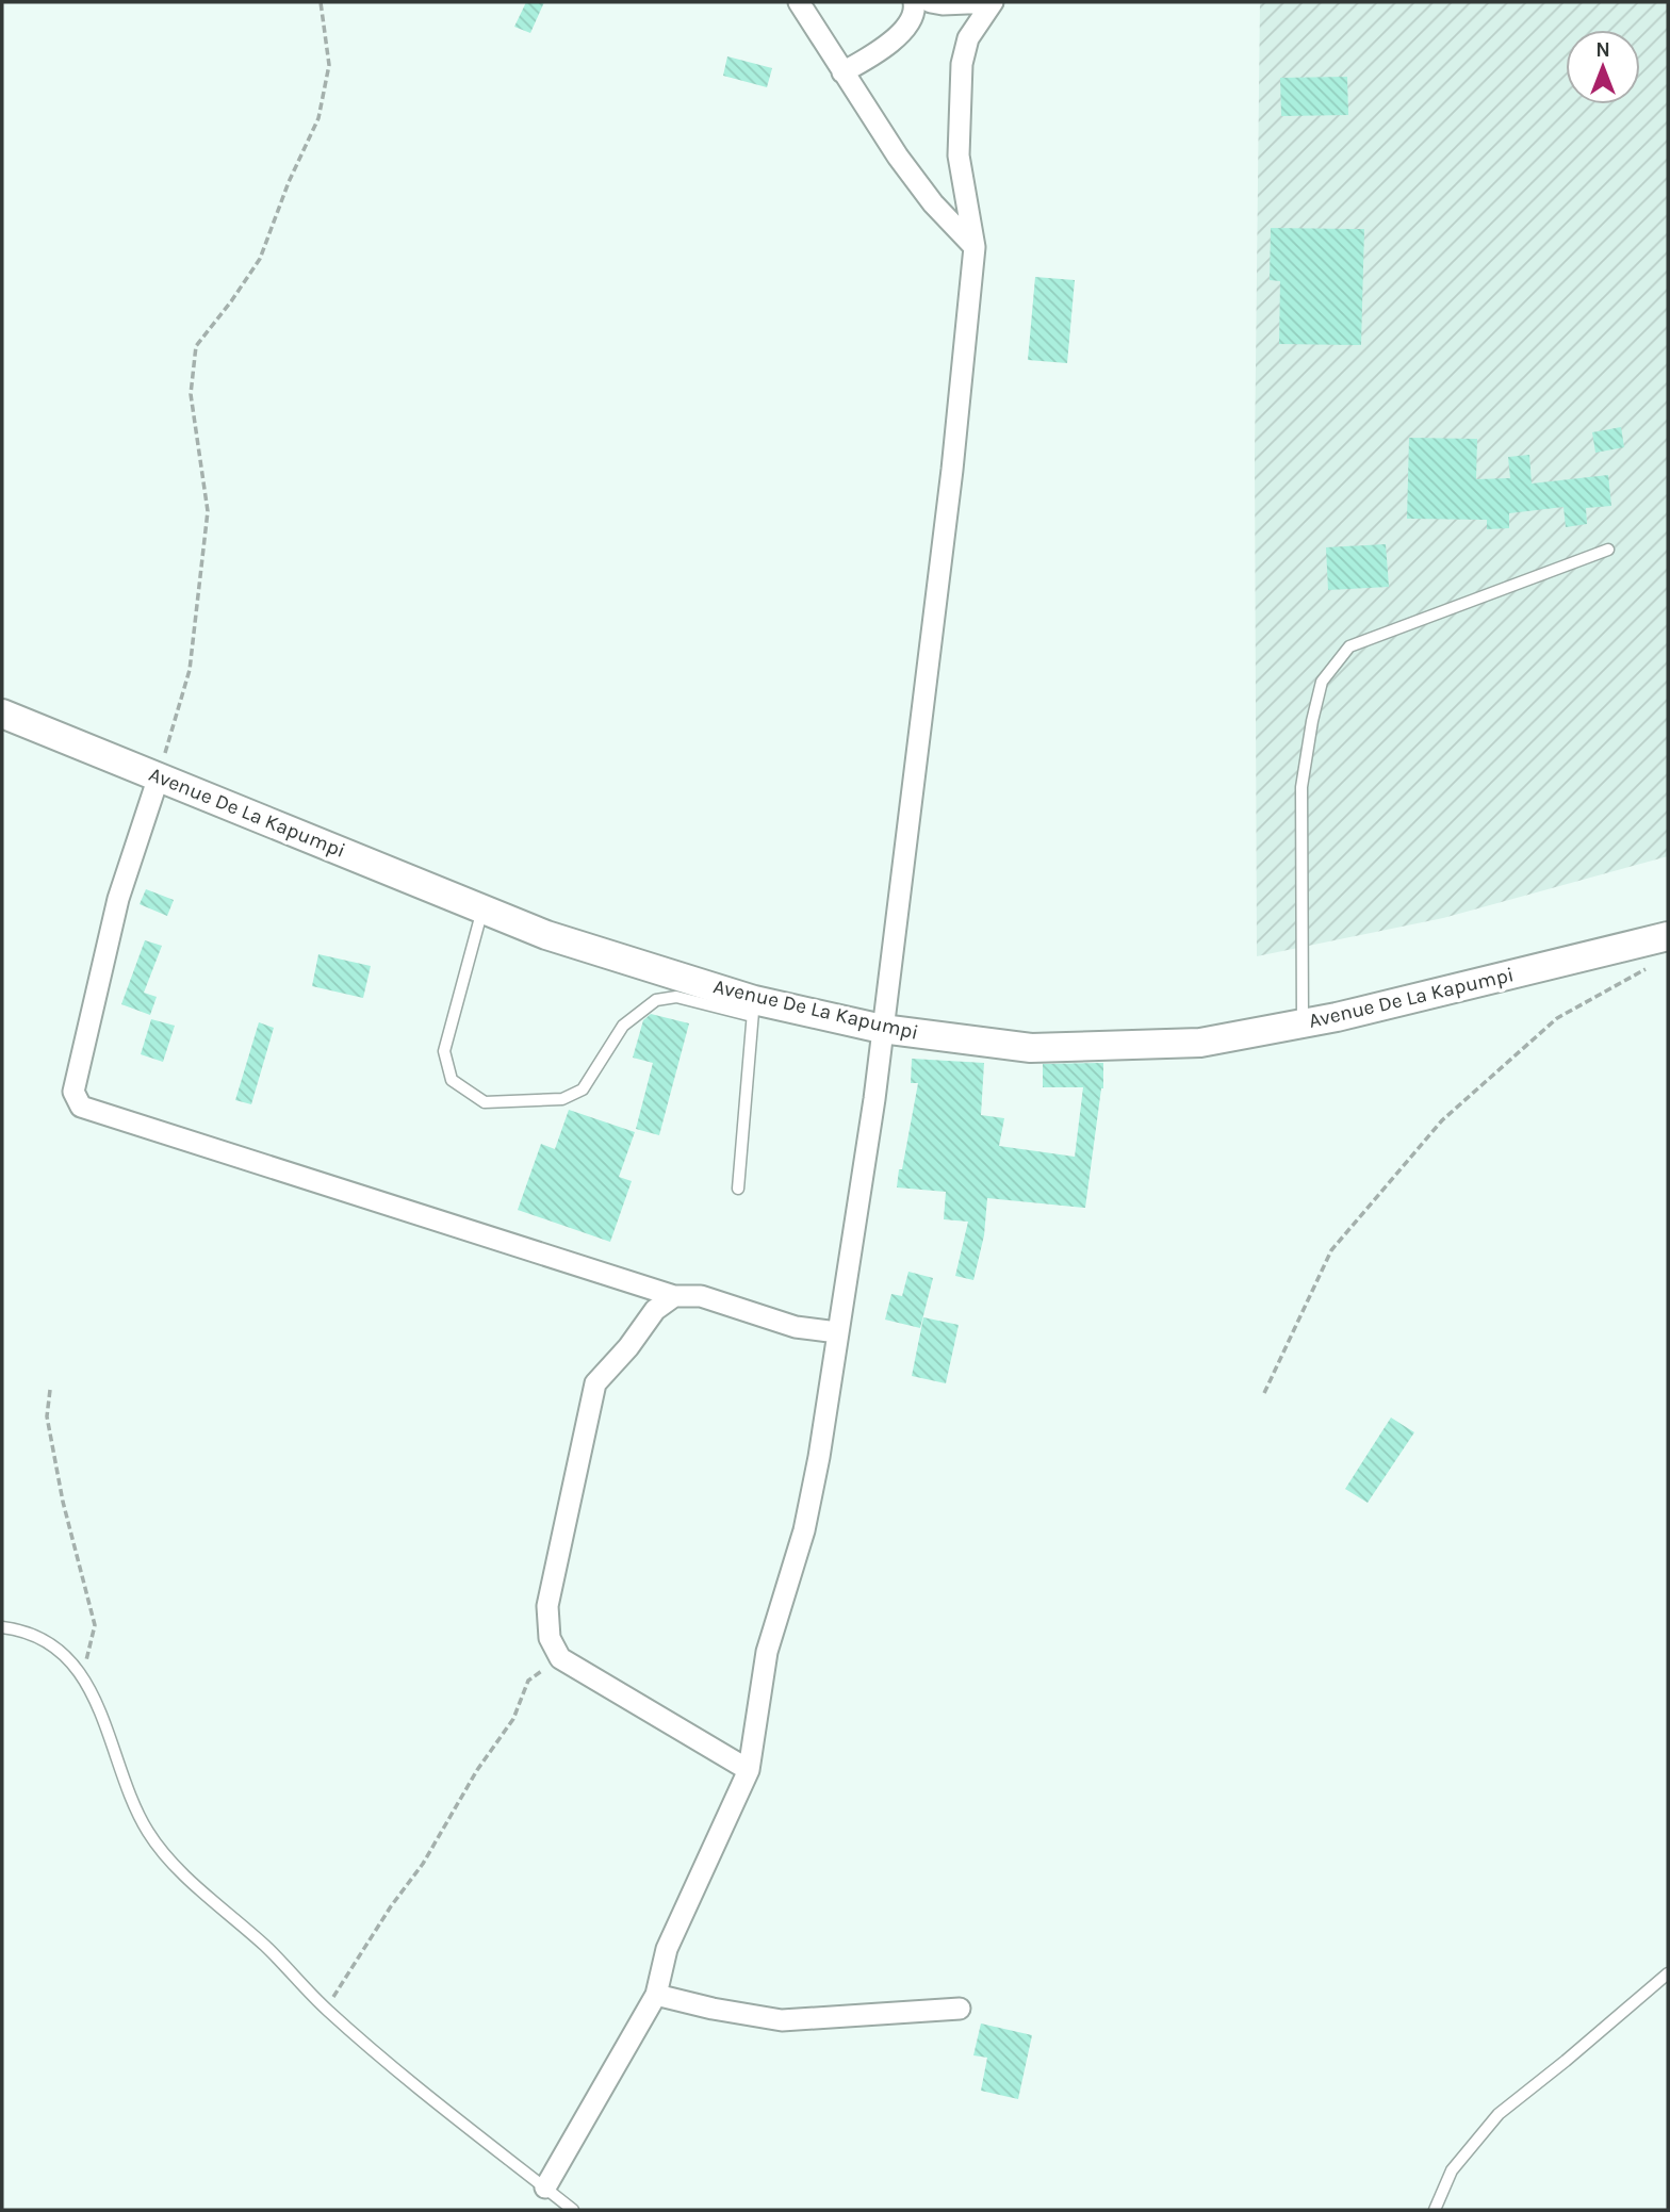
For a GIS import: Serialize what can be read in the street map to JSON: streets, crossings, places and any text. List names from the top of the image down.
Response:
{
  "streets": {
    "main road": ["Avenue De La Kapumpi"]
  },
  "north": "top"
}
